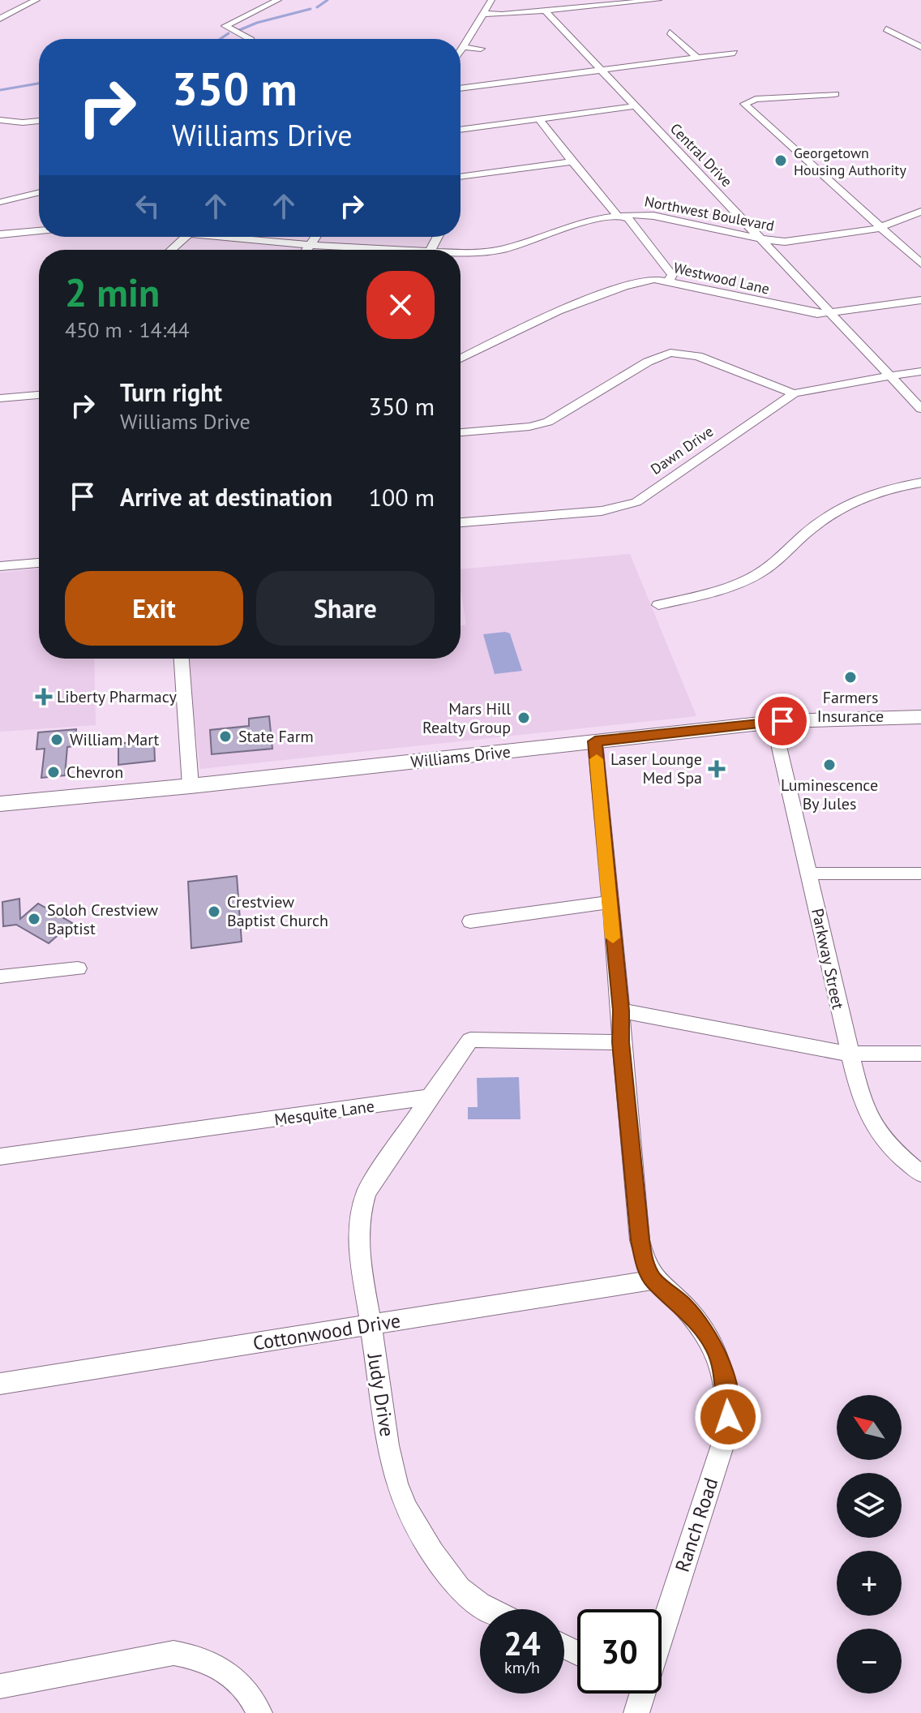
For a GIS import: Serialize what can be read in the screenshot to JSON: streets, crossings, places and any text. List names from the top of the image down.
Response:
{
  "streets": {
    "main road": ["Williams Drive"],
    "street": [
      "Central Drive",
      "Northwest Boulevard",
      "Westwood Lane",
      "Dawn Drive",
      "Parkway Street",
      "Mesquite Lane",
      "Cottonwood Drive",
      "Judy Drive",
      "Ranch Road"
    ]
  },
  "crossings": [
    ["Central Drive", "Northwest Boulevard"],
    ["Central Drive", "Westwood Lane"],
    ["Central Drive", "Dawn Drive"],
    ["Williams Drive", "Parkway Street"],
    ["Mesquite Lane", "Judy Drive"],
    ["Cottonwood Drive", "Judy Drive"],
    ["Cottonwood Drive", "Ranch Road"]
  ],
  "places": {
    "other": [
      "Georgetown Housing Authority",
      "Farmers Insurance",
      "Mars Hill Realty Group",
      "State Farm",
      "William Mart",
      "Luminescence By Jules",
      "Chevron",
      "Crestview Baptist Church",
      "Soloh Crestview Baptist"
    ],
    "health": ["Liberty Pharmacy", "Laser Lounge Med Spa"]
  },
  "north": "top left",
  "page": {
    "turn": ["350 m", "Williams Drive"],
    "heading": ["2 min", "450 m · 14:44"],
    "list": [
      {
        "name": "Turn right",
        "note": "Williams Drive",
        "value": "350 m"
      },
      {
        "name": "Arrive at destination",
        "value": "100 m"
      }
    ],
    "buttons": ["Exit", "Share"],
    "map_buttons": ["+", "−"],
    "speed": "24 km/h",
    "limit": "30"
  }
}
